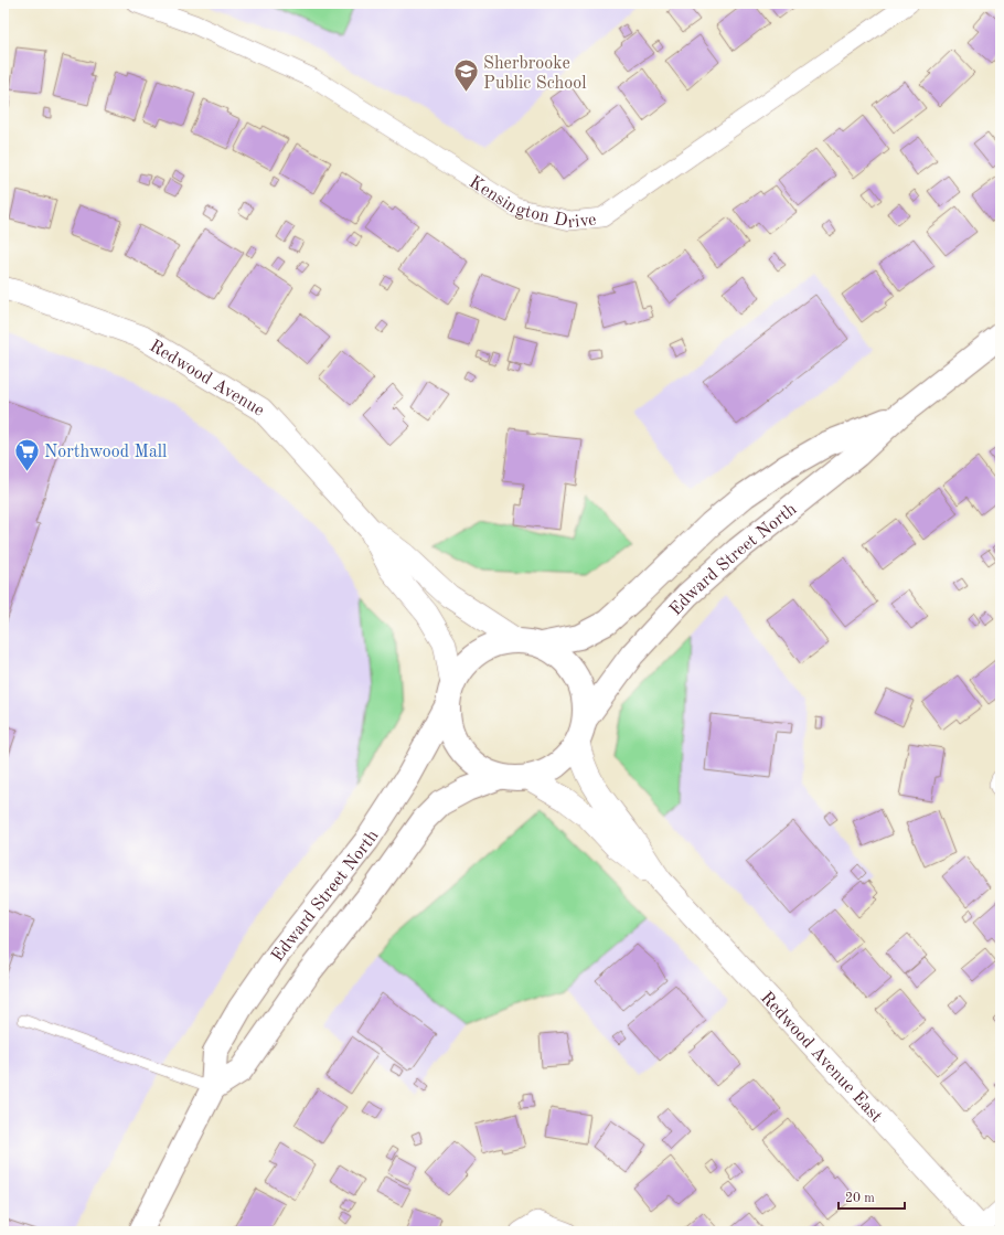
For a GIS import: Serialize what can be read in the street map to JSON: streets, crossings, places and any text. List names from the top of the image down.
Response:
{
  "streets": {
    "main road": ["Edward Street North"],
    "street": ["Kensington Drive", "Redwood Avenue", "Redwood Avenue East"]
  },
  "crossings": [
    ["Redwood Avenue", "Edward Street North"],
    ["Redwood Avenue", "Redwood Avenue East"],
    ["Edward Street North", "Redwood Avenue East"]
  ],
  "places": {
    "school or university": ["Sherbrooke Public School"],
    "supermarket": ["Northwood Mall"]
  },
  "scale_bar": "20 m"
}
